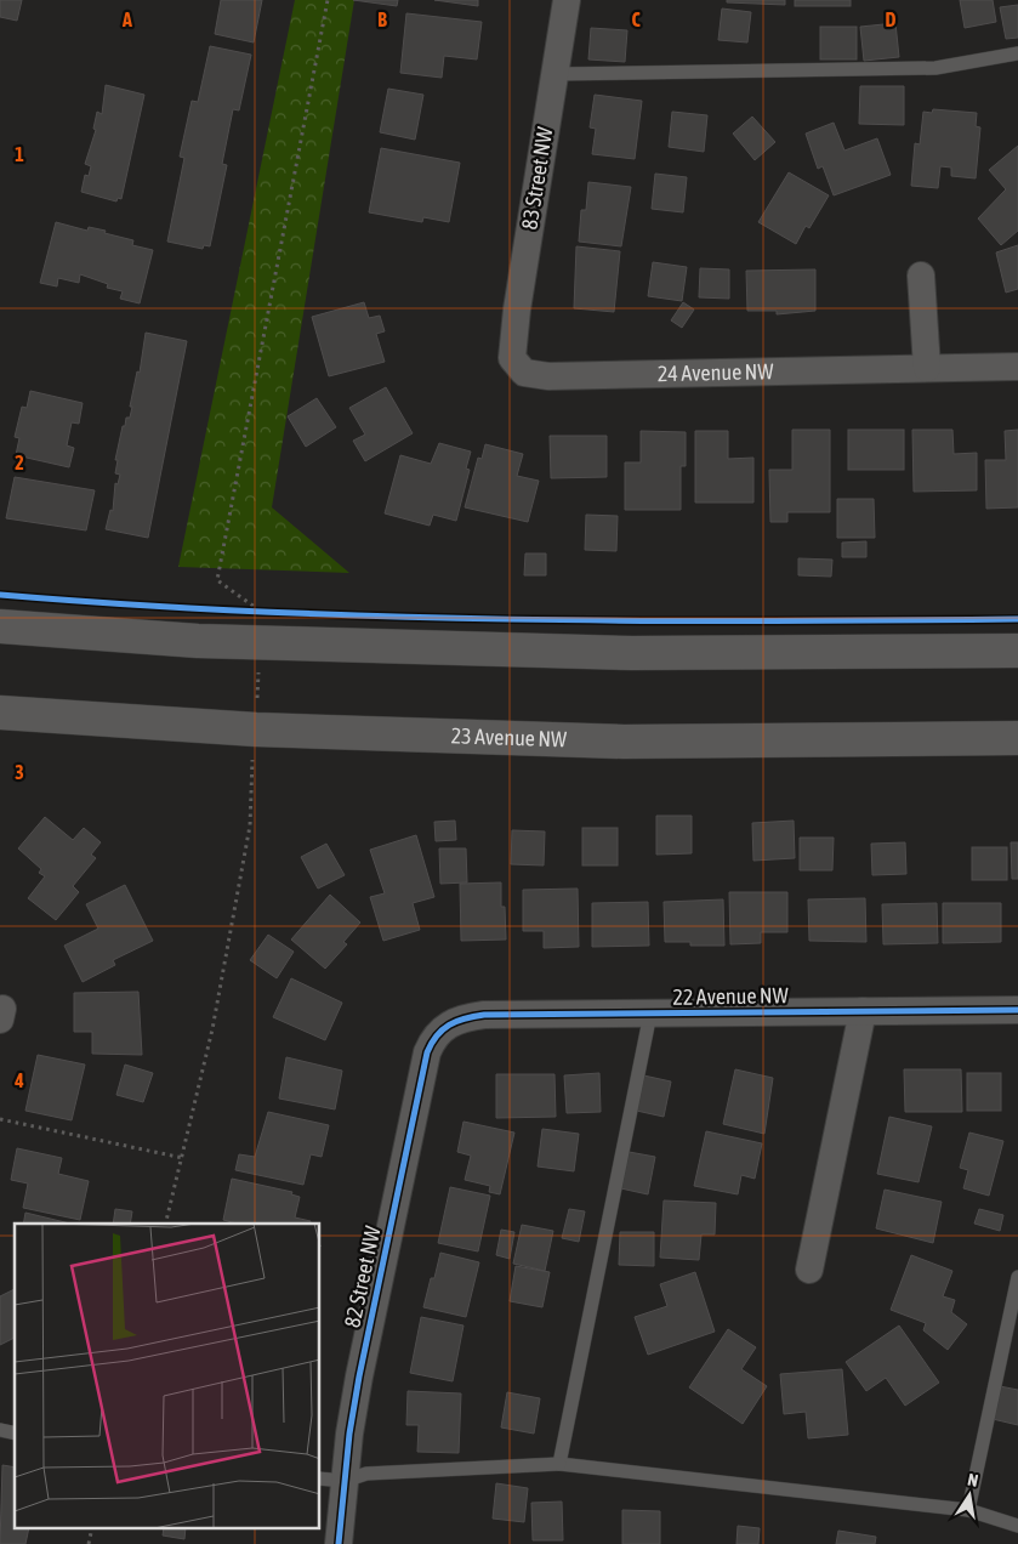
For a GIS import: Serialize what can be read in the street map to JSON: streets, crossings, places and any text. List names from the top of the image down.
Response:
{
  "streets": {
    "main road": ["23 Avenue NW"],
    "street": [
      "83 Street NW",
      "24 Avenue NW",
      "22 Avenue NW",
      "82 Street NW"
    ]
  },
  "crossings": [
    ["83 Street NW", "24 Avenue NW"],
    ["22 Avenue NW", "82 Street NW"]
  ],
  "north": "top",
  "grid": {
    "columns": [
      "A",
      "B",
      "C",
      "D"
    ],
    "rows": [
      "1",
      "2",
      "3",
      "4"
    ]
  }
}
